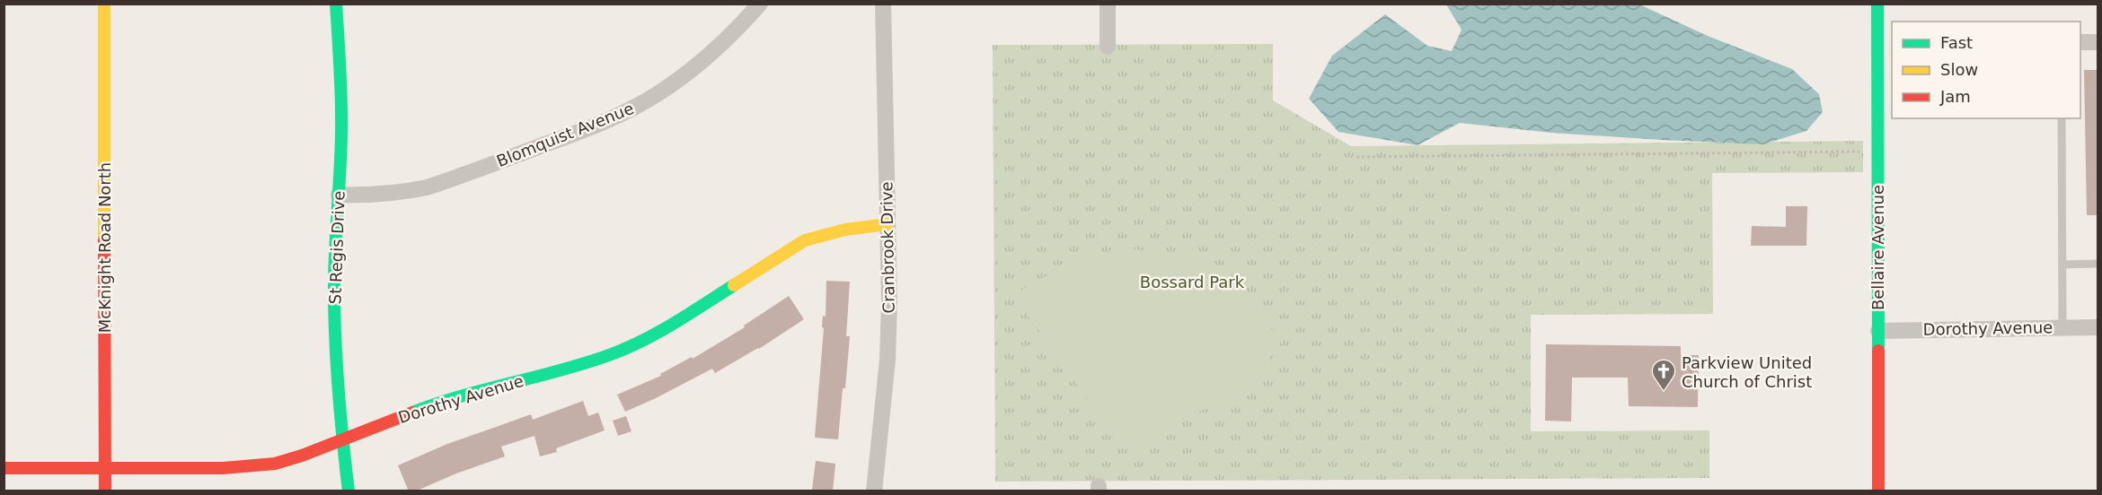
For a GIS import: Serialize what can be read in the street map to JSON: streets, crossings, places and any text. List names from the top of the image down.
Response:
{
  "streets": {
    "street": [
      "Blomquist Avenue",
      "McKnight Road North",
      "St Regis Drive",
      "Cranbrook Drive",
      "Bellaire Avenue",
      "Dorothy Avenue"
    ]
  },
  "crossings": [
    ["Blomquist Avenue", "St Regis Drive"],
    ["McKnight Road North", "Dorothy Avenue"],
    ["St Regis Drive", "Dorothy Avenue"],
    ["Cranbrook Drive", "Dorothy Avenue"],
    ["Bellaire Avenue", "Dorothy Avenue"]
  ],
  "parks": ["Bossard Park"],
  "places": {
    "church": ["Parkview United Church of Christ"]
  },
  "legend": ["Fast", "Slow", "Jam"]
}
